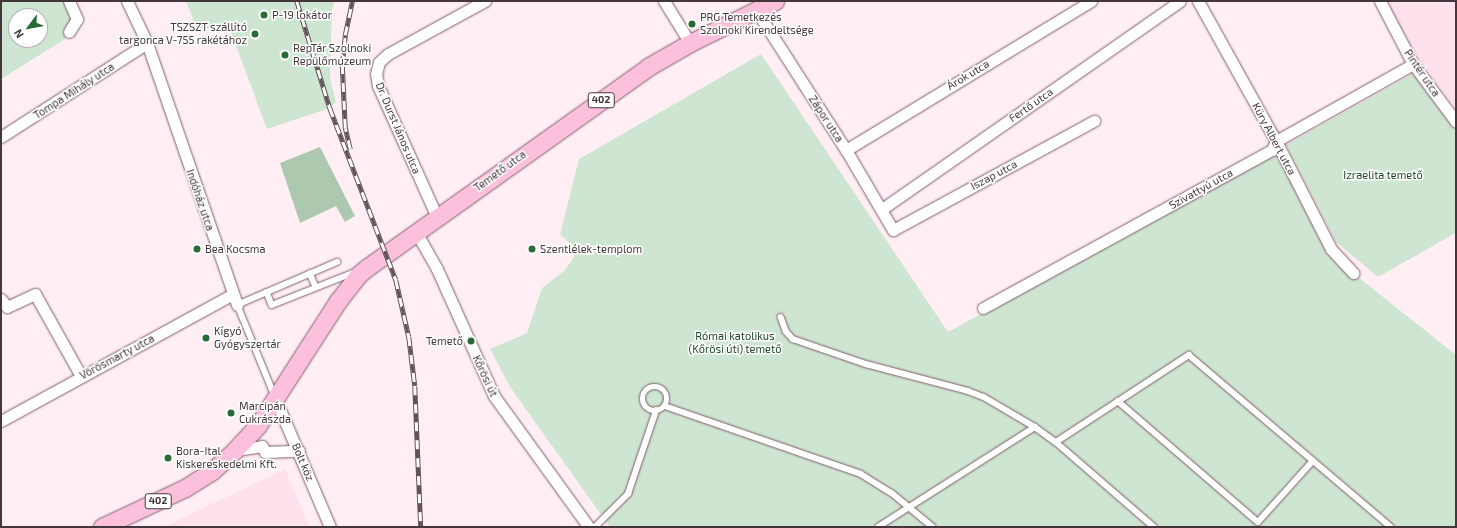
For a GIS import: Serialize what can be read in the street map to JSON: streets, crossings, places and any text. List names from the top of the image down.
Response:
{
  "streets": {
    "main road": ["402", "Temető utca"],
    "street": [
      "Pintér utca",
      "Árok utca",
      "Tompa Mihály utca",
      "Fertő utca",
      "Zápor utca",
      "Dr. Durst János utca",
      "Küry Albert utca",
      "Iszap utca",
      "Szivattyú utca",
      "Indóház utca",
      "Vörösmarty utca",
      "Kőrösi út",
      "Bolt köz"
    ]
  },
  "crossings": [
    ["Pintér utca", "Szivattyú utca"],
    ["Árok utca", "Zápor utca"],
    ["Tompa Mihály utca", "Indóház utca"],
    ["402", "Temető utca"],
    ["402", "Indóház utca"],
    ["402", "Bolt köz"],
    ["Fertő utca", "Zápor utca"],
    ["Zápor utca", "Temető utca"],
    ["Zápor utca", "Iszap utca"],
    ["Dr. Durst János utca", "Temető utca"],
    ["Küry Albert utca", "Szivattyú utca"],
    ["Temető utca", "Indóház utca"],
    ["Temető utca", "Kőrösi út"],
    ["Temető utca", "Bolt köz"],
    ["Indóház utca", "Vörösmarty utca"],
    ["Indóház utca", "Bolt köz"]
  ],
  "parks": ["Izraelita temető", "Római katolikus (Kőrösi úti) temető"],
  "places": [
    "P-19 lokátor",
    "PRG Temetkezés Szolnoki Kirendeltsége",
    "TSZSZT szállító targonca V-755 rakétához",
    "RepTár Szolnoki Repülőmúzeum",
    "Bea Kocsma",
    "Szentlélek-templom",
    "Kígyó Gyógyszertár",
    "Temető",
    "Marcipán Cukrászda",
    "Bora-Ital Kiskereskedelmi Kft."
  ],
  "north": "bottom left"
}
